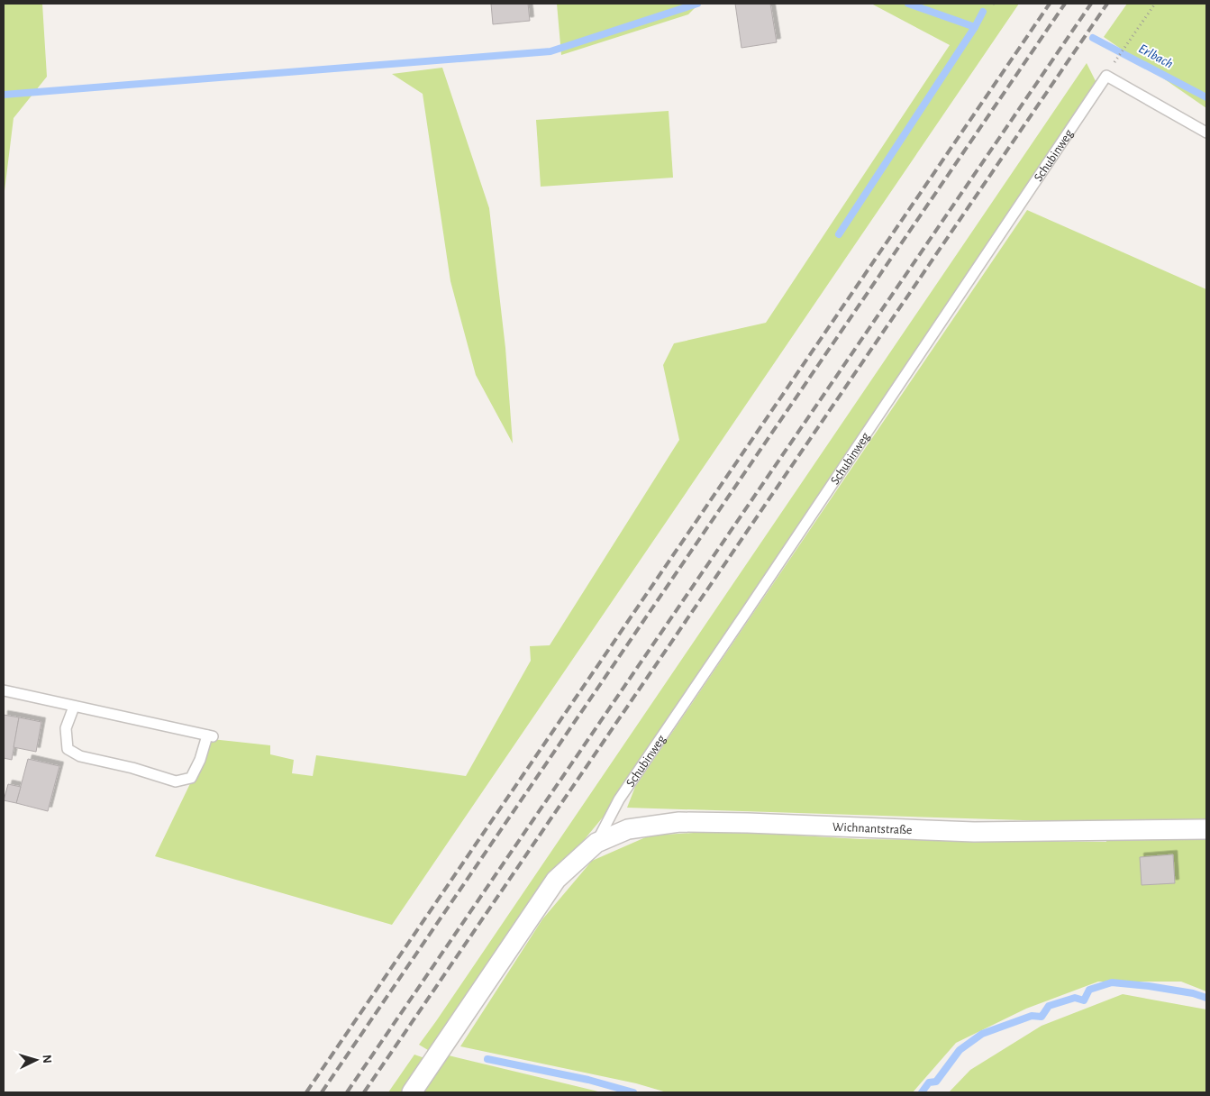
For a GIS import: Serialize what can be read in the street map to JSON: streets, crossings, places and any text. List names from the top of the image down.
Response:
{
  "streets": {
    "street": ["Wichnantstraße"],
    "lane": ["Schubinweg"]
  },
  "crossings": [
    ["Schubinweg", "Wichnantstraße"]
  ],
  "water": ["Erlbach"],
  "north": "right"
}
